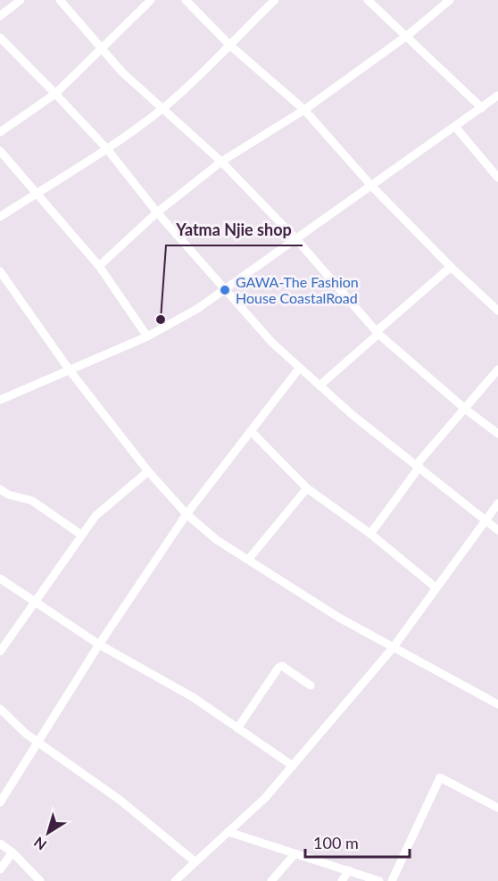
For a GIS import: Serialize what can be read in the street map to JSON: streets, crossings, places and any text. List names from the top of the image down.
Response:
{
  "places": ["GAWA-The Fashion House CoastalRoad", "Yatma Njie shop"],
  "scale_bar": "100 m",
  "north": "bottom left"
}
